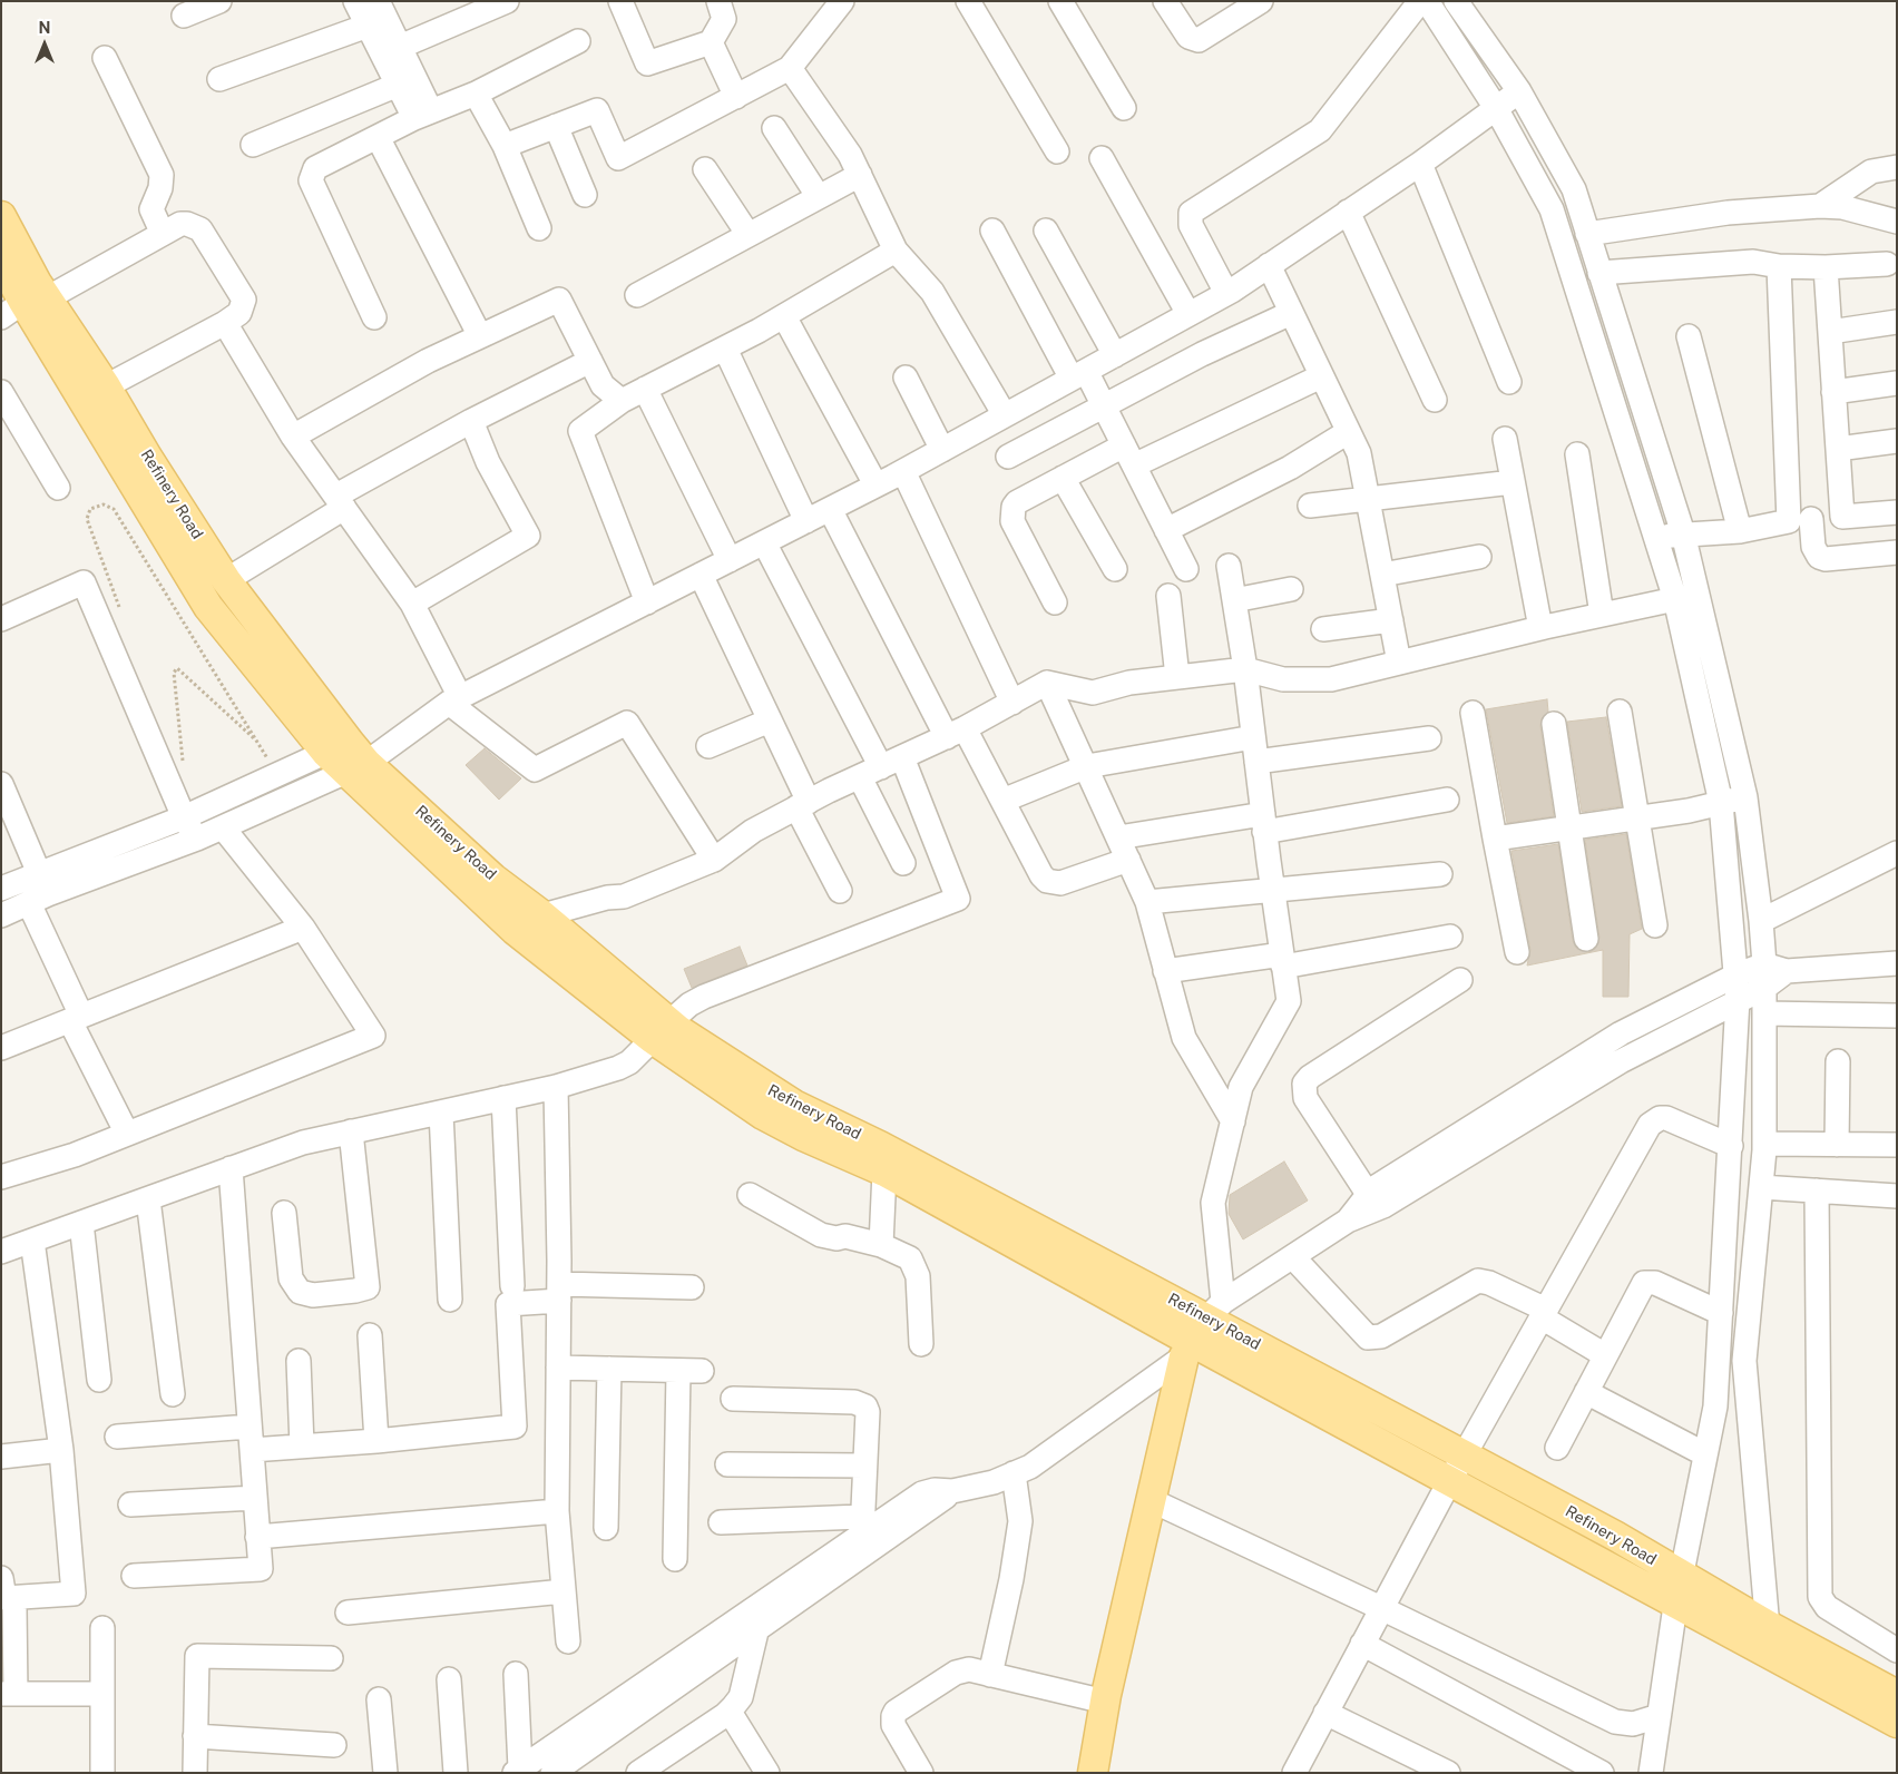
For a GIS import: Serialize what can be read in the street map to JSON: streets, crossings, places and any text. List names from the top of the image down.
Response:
{
  "streets": {
    "main road": ["Refinery Road"]
  },
  "north": "top"
}
